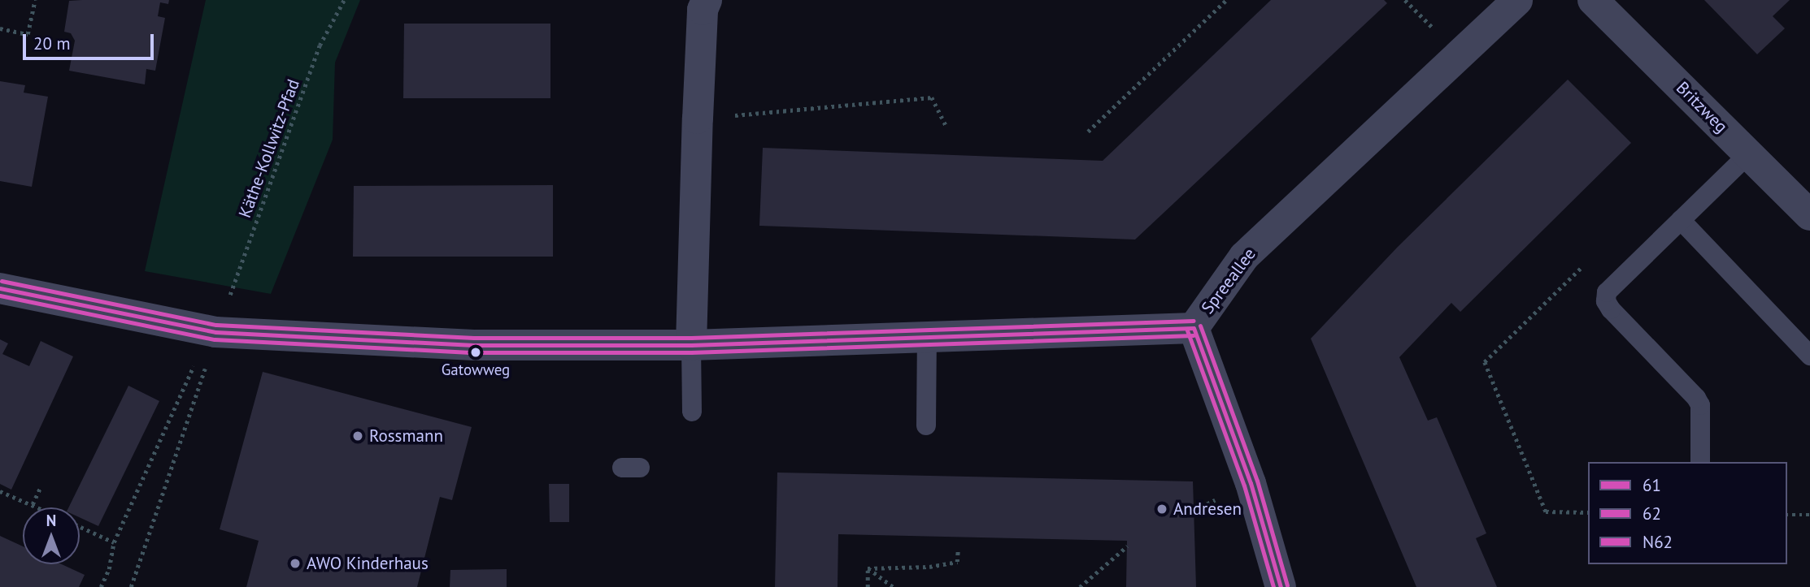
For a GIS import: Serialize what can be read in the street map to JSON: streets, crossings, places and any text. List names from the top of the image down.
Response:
{
  "streets": {
    "street": ["Britzweg", "Spreeallee"],
    "path": ["Käthe-Kollwitz-Pfad"]
  },
  "places": [
    "Gatowweg",
    "Rossmann",
    "Andresen",
    "AWO Kinderhaus"
  ],
  "lines": ["transit line N62", "transit line 61", "transit line 62"],
  "legend": ["61", "62", "N62"],
  "scale_bar": "20 m",
  "north": "top"
}
